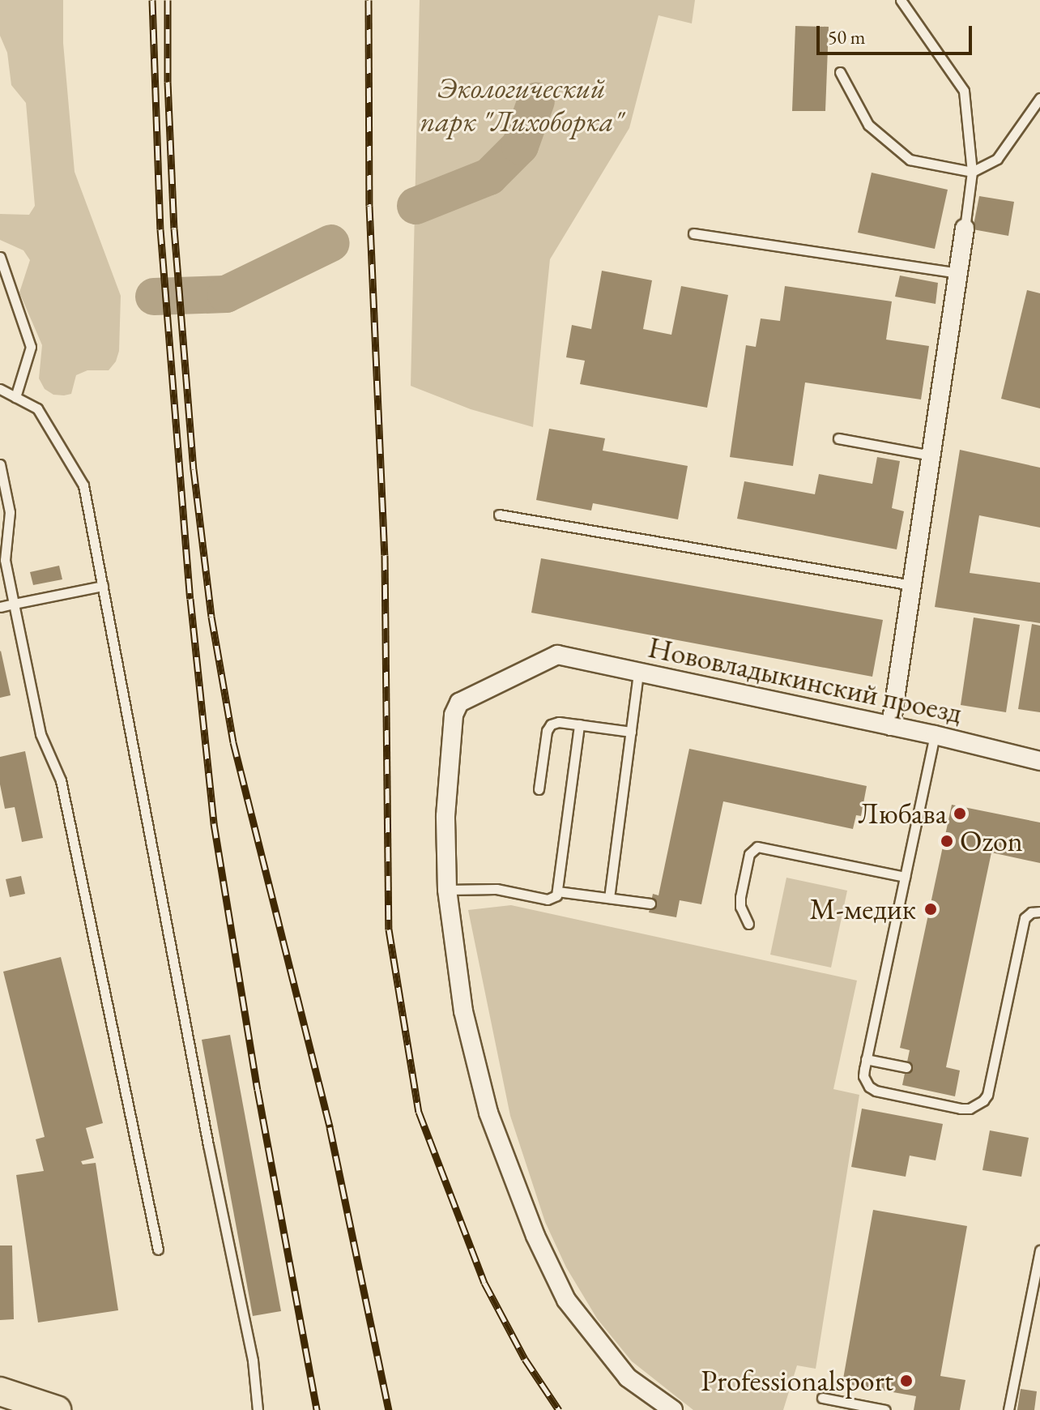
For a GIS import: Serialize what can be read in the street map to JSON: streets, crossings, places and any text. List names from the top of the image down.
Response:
{
  "streets": {
    "street": ["Нововладыкинский проезд"]
  },
  "parks": ["Экологический парк \"Лихоборка\""],
  "places": [
    "Любава",
    "Ozon",
    "М-медик",
    "Professionalsport"
  ],
  "scale_bar": "50 m"
}
